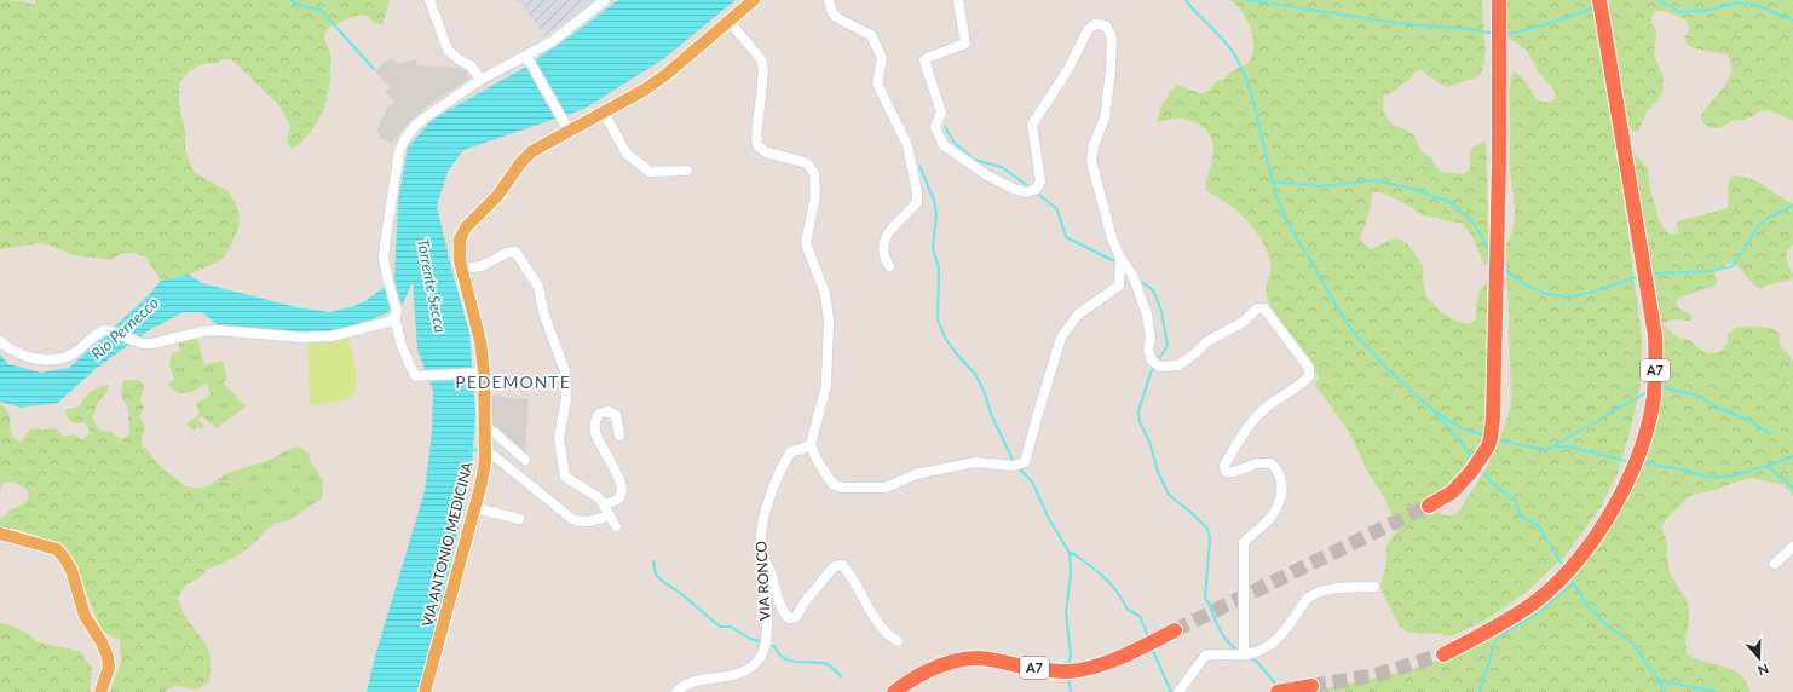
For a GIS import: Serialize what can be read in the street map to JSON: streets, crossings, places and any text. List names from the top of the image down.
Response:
{
  "streets": {
    "highway": ["A7"],
    "main road": ["VIA ANTONIO MEDICINA"],
    "street": ["VIA RONCO"]
  },
  "districts": ["PEDEMONTE"],
  "water": ["Torrente Secca", "Rio Pernecco"],
  "north": "bottom"
}
